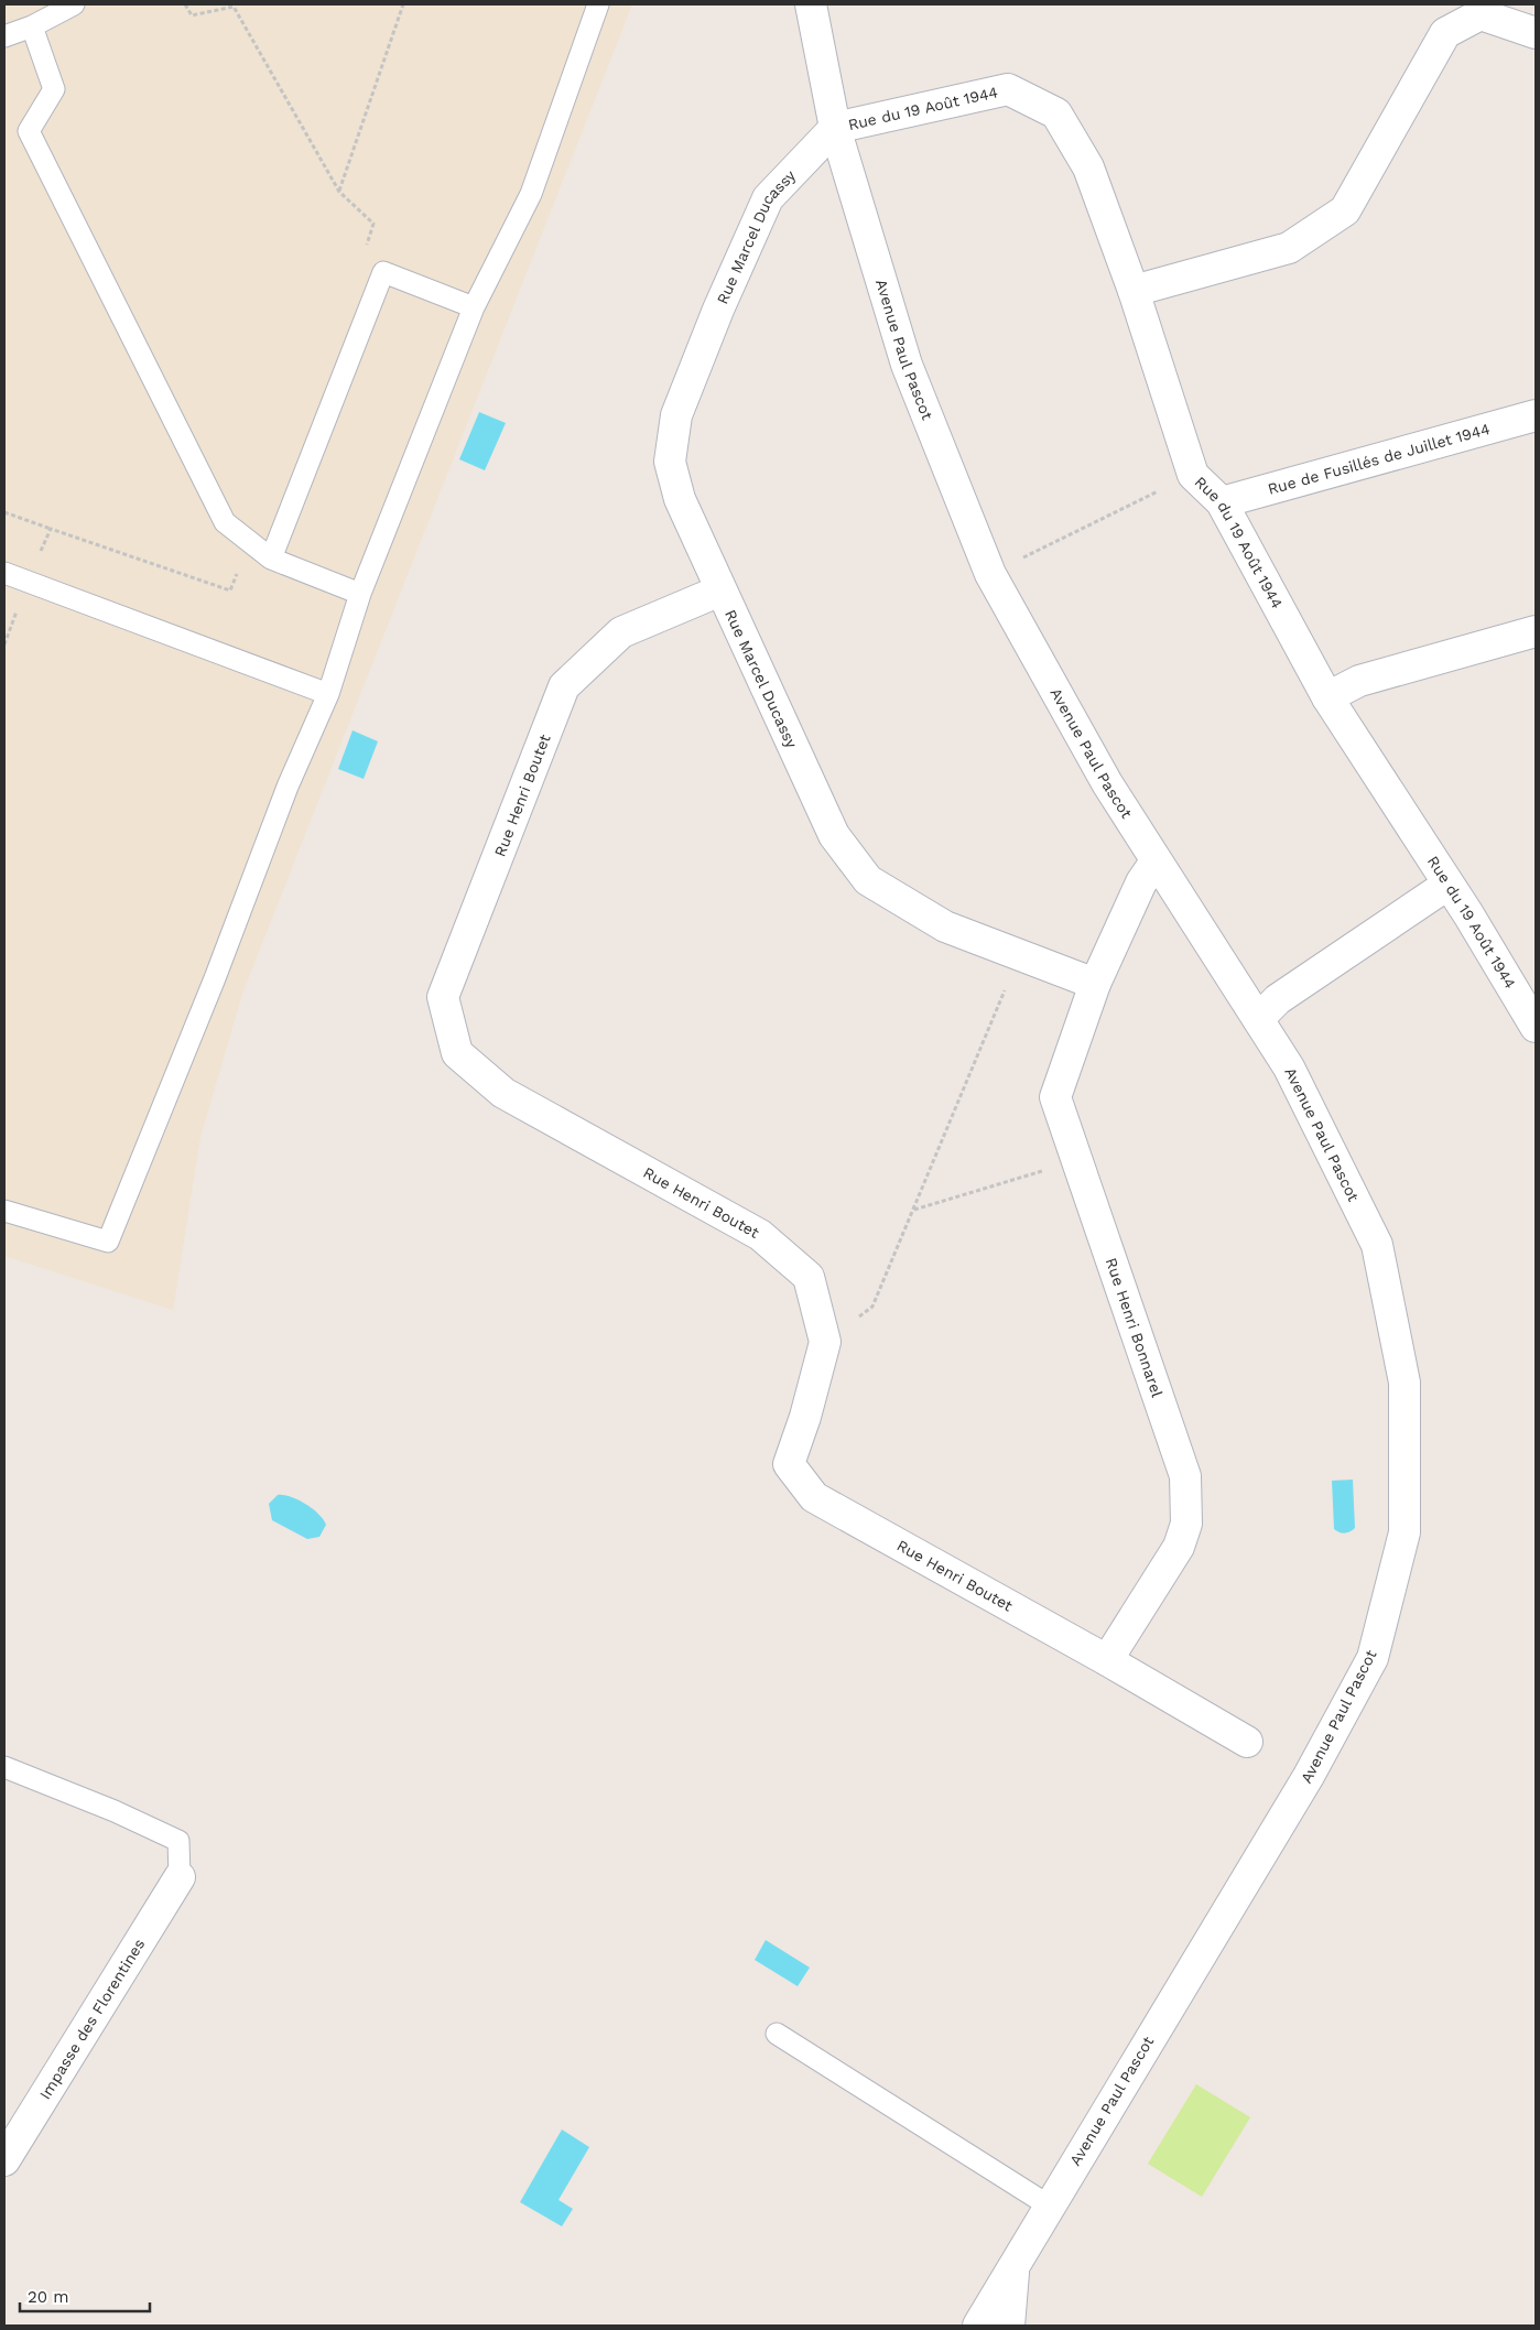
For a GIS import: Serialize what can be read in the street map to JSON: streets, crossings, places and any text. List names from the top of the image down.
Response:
{
  "streets": {
    "street": [
      "Rue du 19 Août 1944",
      "Rue Marcel Ducassy",
      "Avenue Paul Pascot",
      "Rue de Fusillés de Juillet 1944",
      "Rue Henri Boutet",
      "Rue Henri Bonnarel",
      "Impasse des Florentines"
    ]
  },
  "crossings": [
    ["Rue du 19 Août 1944", "Rue Marcel Ducassy"],
    ["Rue du 19 Août 1944", "Avenue Paul Pascot"],
    ["Rue du 19 Août 1944", "Rue de Fusillés de Juillet 1944"],
    ["Rue Marcel Ducassy", "Avenue Paul Pascot"],
    ["Rue Marcel Ducassy", "Rue Henri Boutet"],
    ["Rue Marcel Ducassy", "Rue Henri Bonnarel"],
    ["Rue Henri Boutet", "Rue Henri Bonnarel"]
  ],
  "scale_bar": "20 m"
}
